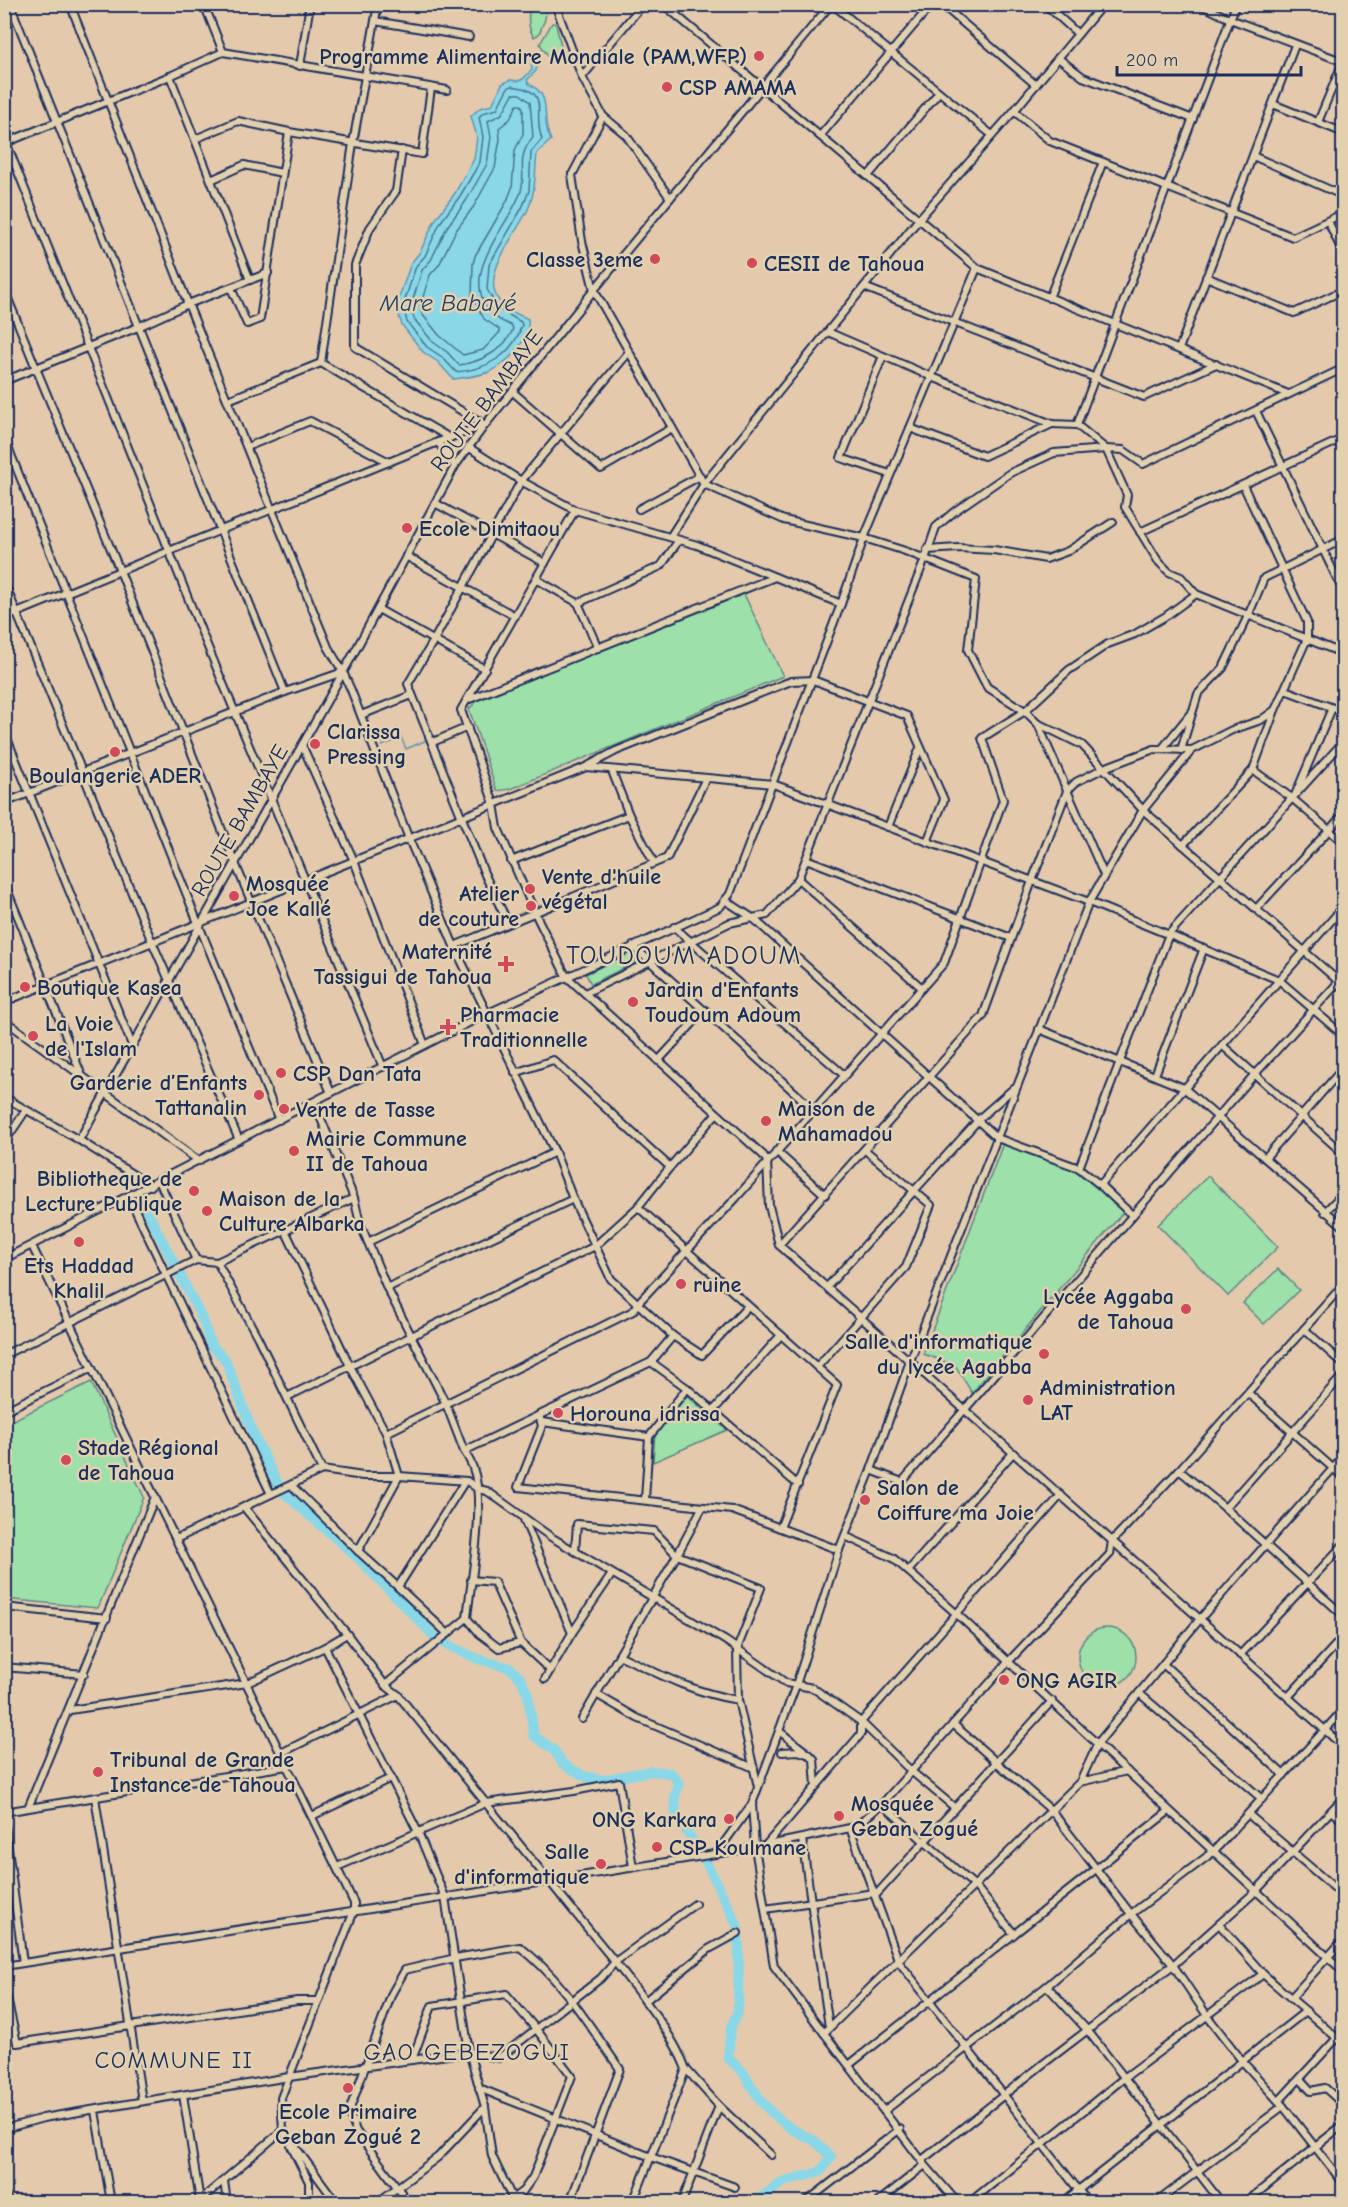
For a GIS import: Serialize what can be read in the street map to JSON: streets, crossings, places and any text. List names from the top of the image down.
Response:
{
  "streets": {
    "street": ["ROUTE BAMBAYE"]
  },
  "districts": ["TOUDOUM ADOUM", "GAO GEBEZOGUI", "COMMUNE II"],
  "water": ["Mare Babayé"],
  "places": {
    "other": [
      "Programme Alimentaire Mondiale (PAM,WFP)",
      "CSP AMAMA",
      "Classe 3eme",
      "CESII de Tahoua",
      "Ecole Dimitaou",
      "Clarissa Pressing",
      "Boulangerie ADER",
      "Vente d'huile végétal",
      "Mosquée Joe Kallé",
      "Atelier de couture",
      "Boutique Kasea",
      "Jardin d'Enfants Toudoum Adoum",
      "La Voie de l'Islam",
      "CSP Dan Tata",
      "Garderie d’Enfants Tattanalin",
      "Vente de Tasse",
      "Maison de Mahamadou",
      "Mairie Commune II de Tahoua",
      "Bibliotheque de Lecture Publique",
      "Maison de la Culture Albarka",
      "Ets Haddad Khalil",
      "ruine",
      "Lycée Aggaba de Tahoua",
      "Salle d'informatique du lycée Agabba",
      "Administration LAT",
      "Horouna idrissa",
      "Stade Régional de Tahoua",
      "Salon de Coiffure ma Joie",
      "ONG AGIR",
      "Tribunal de Grande Instance de Tahoua",
      "Mosquée Geban Zogué",
      "ONG Karkara",
      "CSP Koulmane",
      "Salle d'informatique",
      "Ecole Primaire Geban Zogué 2"
    ],
    "health": ["Maternité Tassigui de Tahoua", "Pharmacie Traditionnelle"]
  },
  "scale_bar": "200 m"
}
